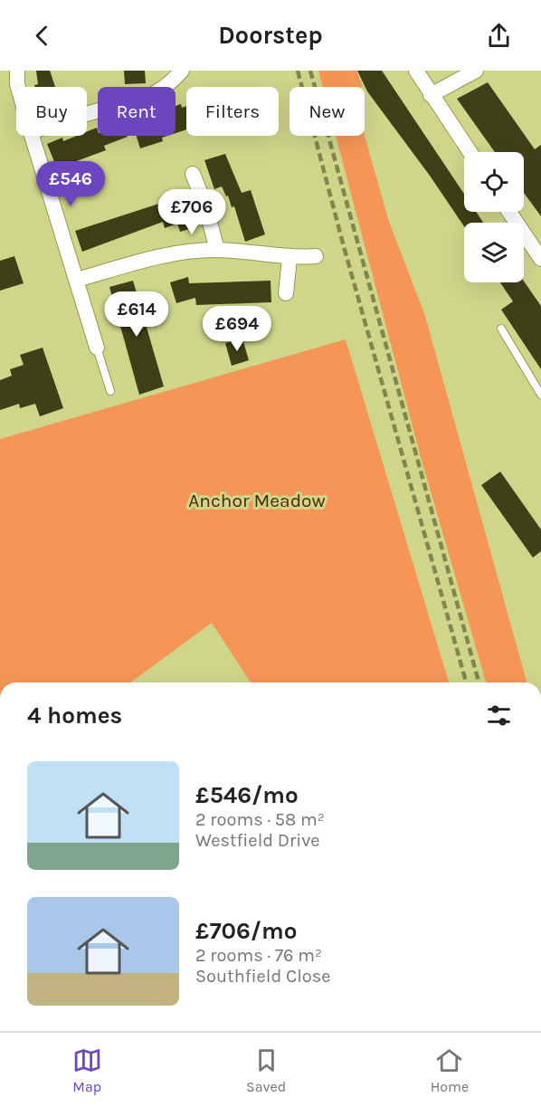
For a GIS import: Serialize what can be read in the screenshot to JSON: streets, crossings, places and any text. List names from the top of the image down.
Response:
{
  "parks": ["Anchor Meadow"],
  "page": {
    "header": "Doorstep",
    "chip": [
      "Buy",
      "Rent",
      "Filters",
      "New"
    ],
    "price": [
      "£546",
      "£706",
      "£614",
      "£694"
    ],
    "heading": "4 homes",
    "list": [
      {
        "name": "£546/mo",
        "note": "2 rooms · 58 m² · Westfield Drive"
      },
      {
        "name": "£706/mo",
        "note": "2 rooms · 76 m² · Southfield Close"
      }
    ],
    "tabs": ["Map", "Saved", "Home"]
  }
}
